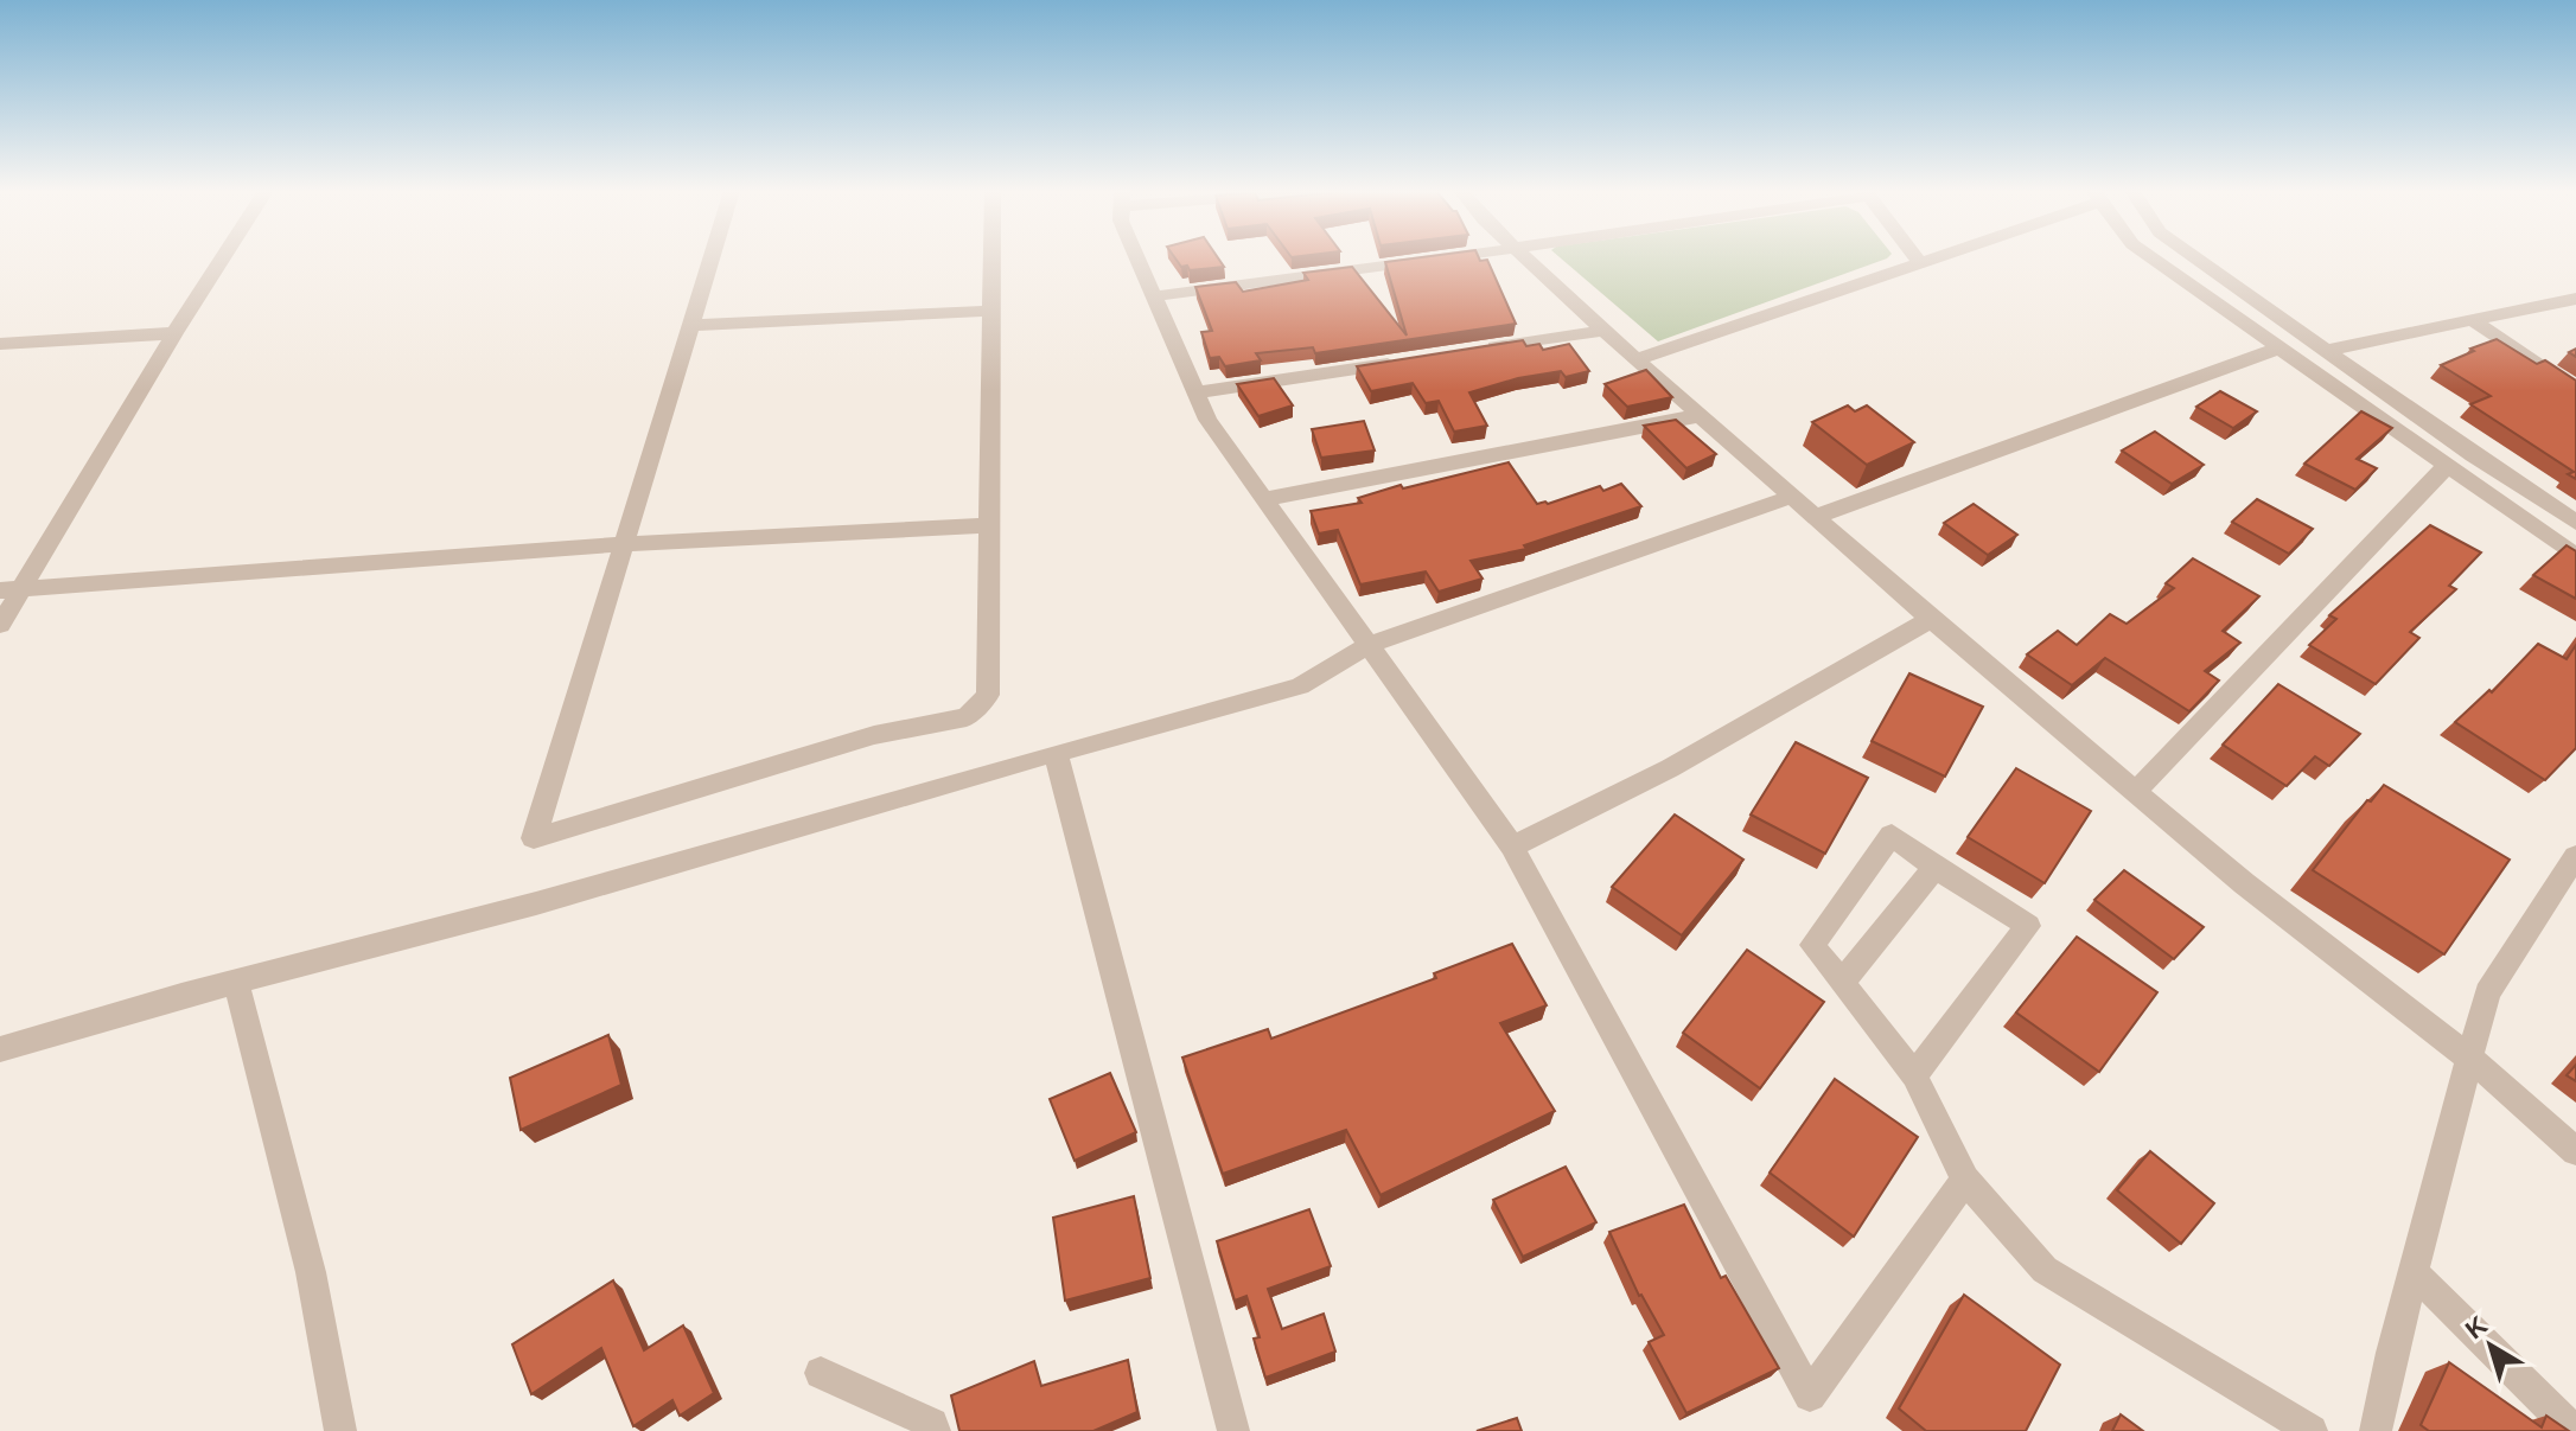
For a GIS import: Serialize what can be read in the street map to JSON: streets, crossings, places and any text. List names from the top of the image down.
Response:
{
  "north": "top left"
}
